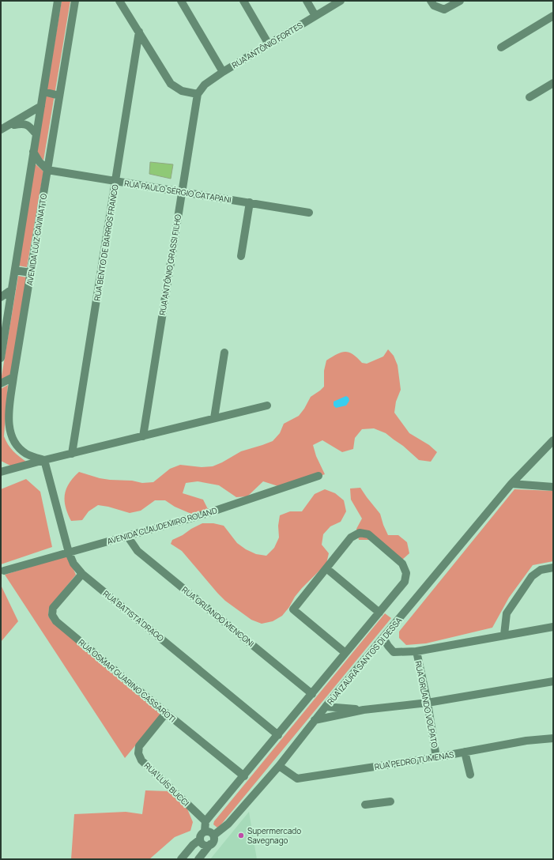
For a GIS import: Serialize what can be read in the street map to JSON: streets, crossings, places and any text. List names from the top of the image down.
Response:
{
  "streets": {
    "street": [
      "RUA ANTÔNIO FORTES",
      "RUA PAULO SÉRGIO CATAPANI",
      "AVENIDA LUIZ CAVINATTO",
      "RUA BENTO DE BARROS FRANCO",
      "RUA ANTÔNIO GRASSI FILHO",
      "AVENIDA CLAUDEMIRO ROLAND",
      "RUA BATISTA DRAGO",
      "RUA ORLANDO MENCONI",
      "RUA IZAURA SANTOS DI DESSA",
      "RUA OSMAR GUARINO CASSAROTI",
      "RUA ORLANDO VOLPATO",
      "RUA PEDRO TUMENAS",
      "RUA LUÍS BUCCI"
    ]
  },
  "crossings": [
    ["RUA ANTÔNIO FORTES", "RUA ANTÔNIO GRASSI FILHO"],
    ["RUA PAULO SÉRGIO CATAPANI", "AVENIDA LUIZ CAVINATTO"],
    ["RUA PAULO SÉRGIO CATAPANI", "RUA BENTO DE BARROS FRANCO"],
    ["RUA PAULO SÉRGIO CATAPANI", "RUA ANTÔNIO GRASSI FILHO"],
    ["AVENIDA LUIZ CAVINATTO", "RUA BATISTA DRAGO"],
    ["AVENIDA CLAUDEMIRO ROLAND", "RUA BATISTA DRAGO"],
    ["AVENIDA CLAUDEMIRO ROLAND", "RUA ORLANDO MENCONI"],
    ["RUA BATISTA DRAGO", "RUA OSMAR GUARINO CASSAROTI"],
    ["RUA IZAURA SANTOS DI DESSA", "RUA PEDRO TUMENAS"],
    ["RUA OSMAR GUARINO CASSAROTI", "RUA LUÍS BUCCI"],
    ["RUA ORLANDO VOLPATO", "RUA PEDRO TUMENAS"]
  ],
  "places": ["Supermercado Savegnago"]
}
